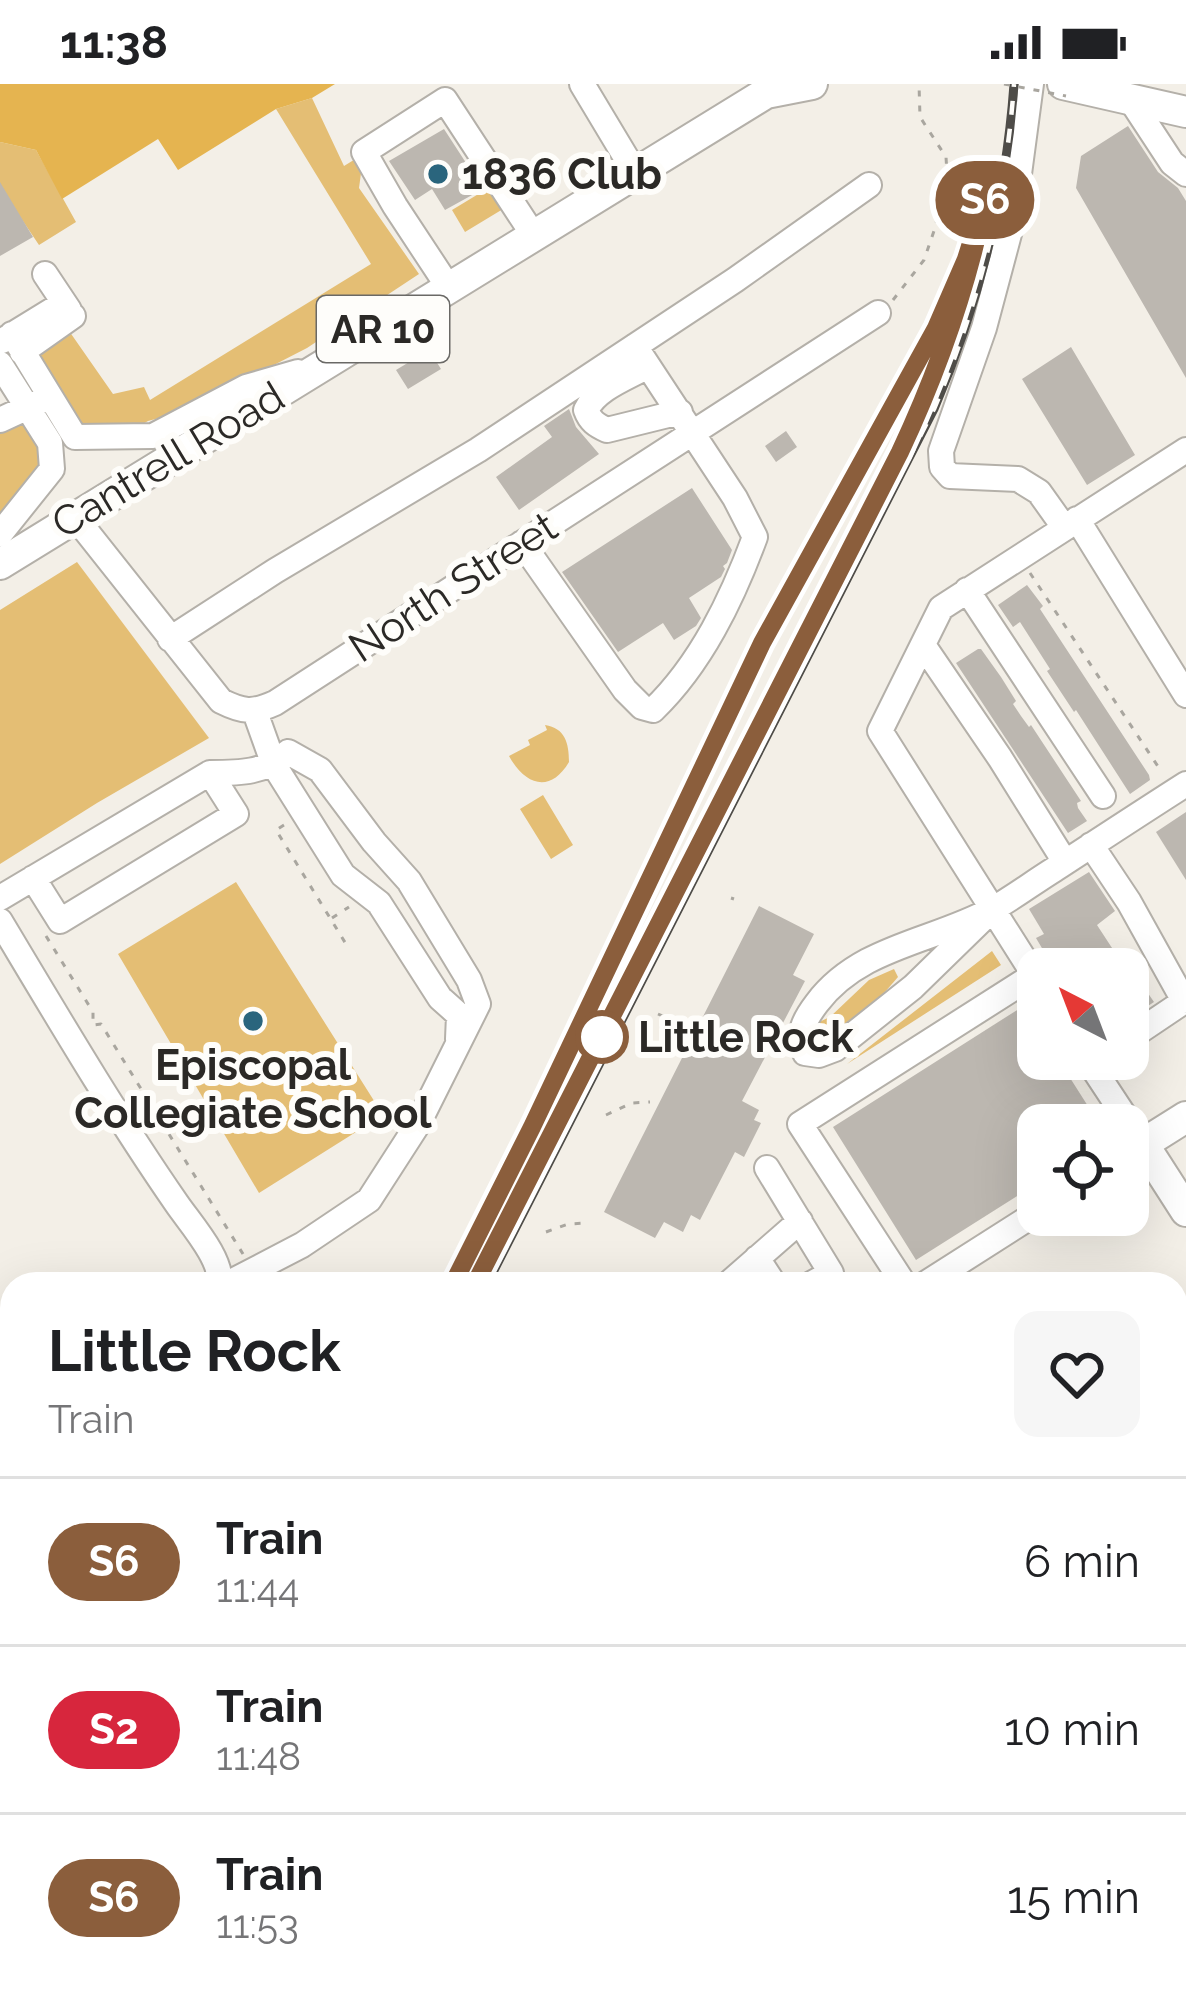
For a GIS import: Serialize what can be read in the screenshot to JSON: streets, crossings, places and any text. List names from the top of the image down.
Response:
{
  "streets": {
    "main road": ["AR 10", "Cantrell Road"],
    "street": ["North Street"]
  },
  "crossings": [
    ["AR 10", "Cantrell Road"]
  ],
  "places": ["1836 Club", "Episcopal Collegiate School", "Little Rock"],
  "north": "top left",
  "page": {
    "status": "11:38",
    "on_map": "S6",
    "heading": ["Little Rock", "Train"],
    "list": [
      {
        "mark": "S6",
        "name": "Train",
        "note": "11:44",
        "value": "6 min"
      },
      {
        "mark": "S2",
        "name": "Train",
        "note": "11:48",
        "value": "10 min"
      },
      {
        "mark": "S6",
        "name": "Train",
        "note": "11:53",
        "value": "15 min"
      }
    ]
  }
}
